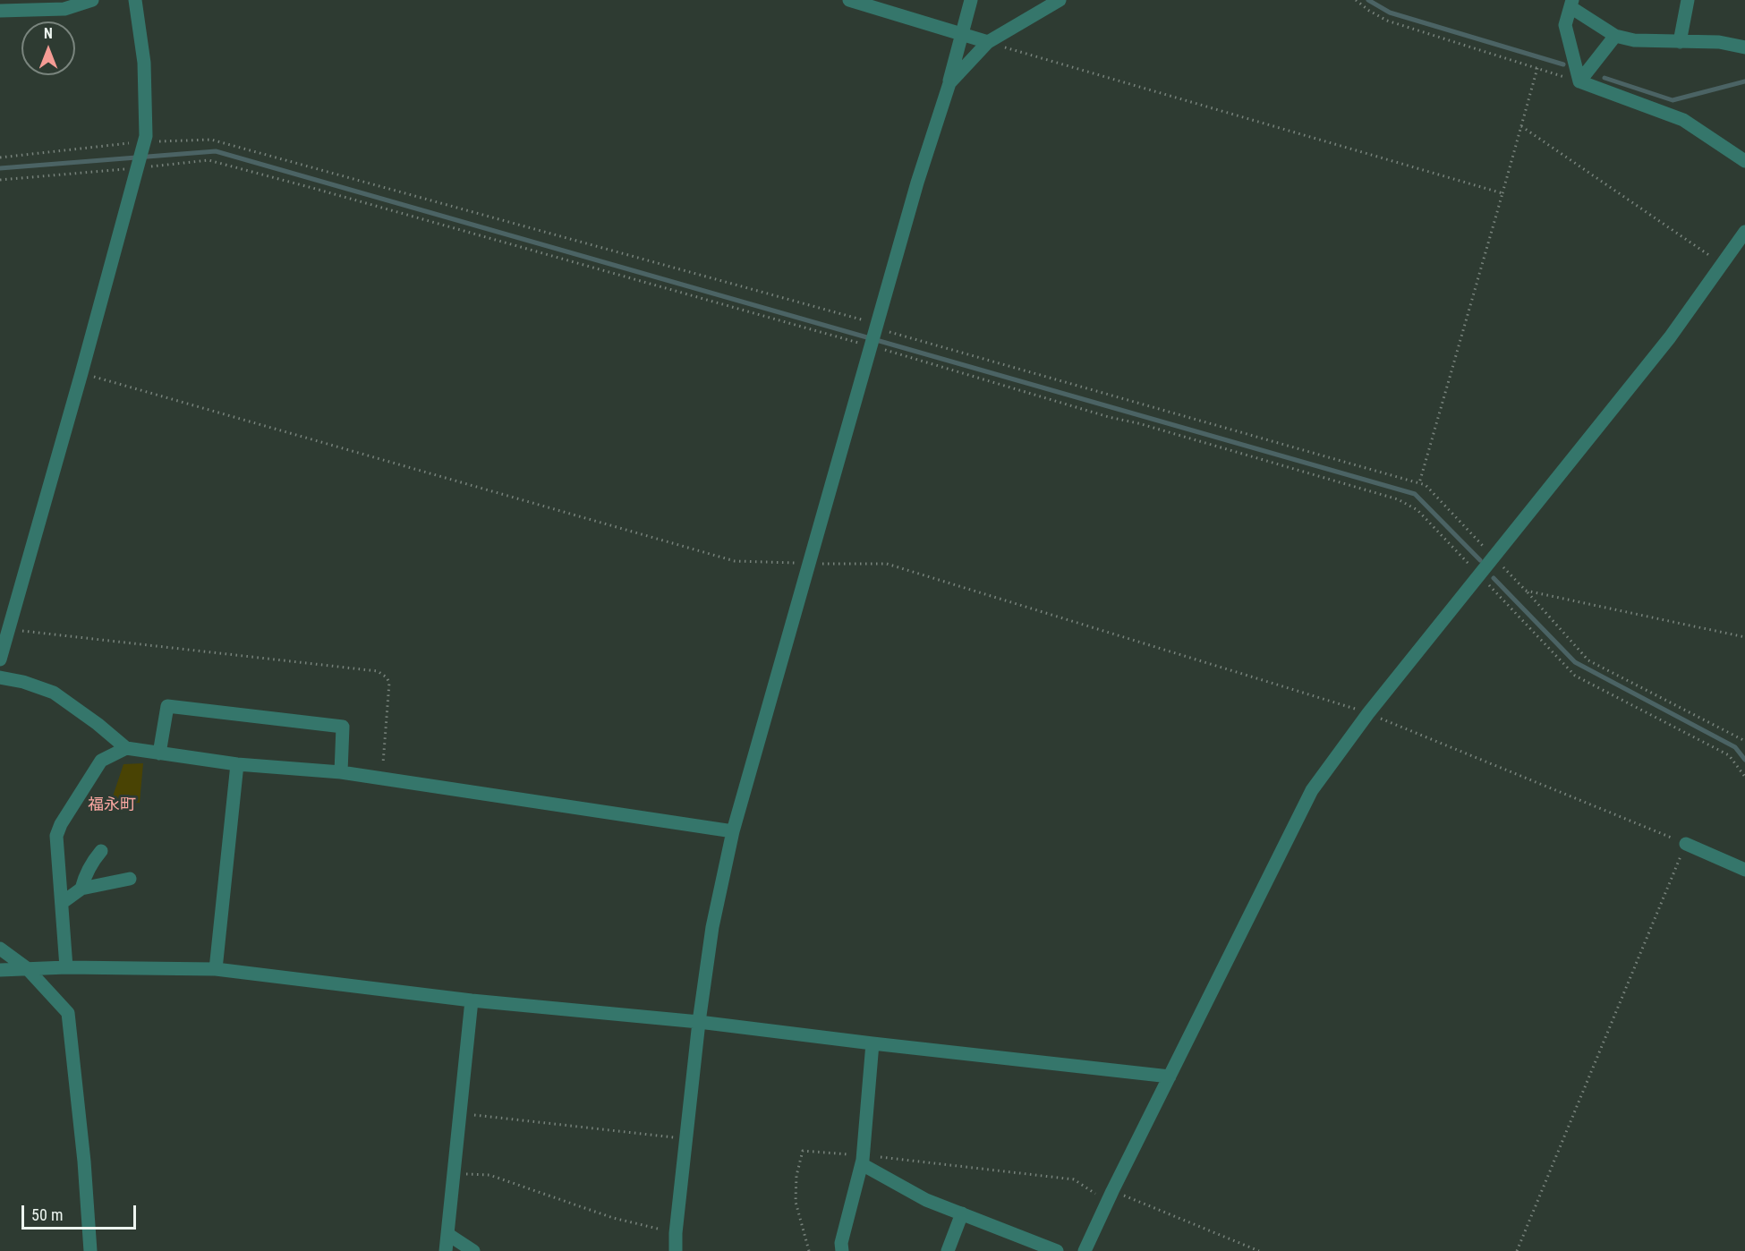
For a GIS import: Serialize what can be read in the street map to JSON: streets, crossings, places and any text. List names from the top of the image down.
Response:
{
  "districts": ["福永町"],
  "scale_bar": "50 m",
  "north": "top"
}
